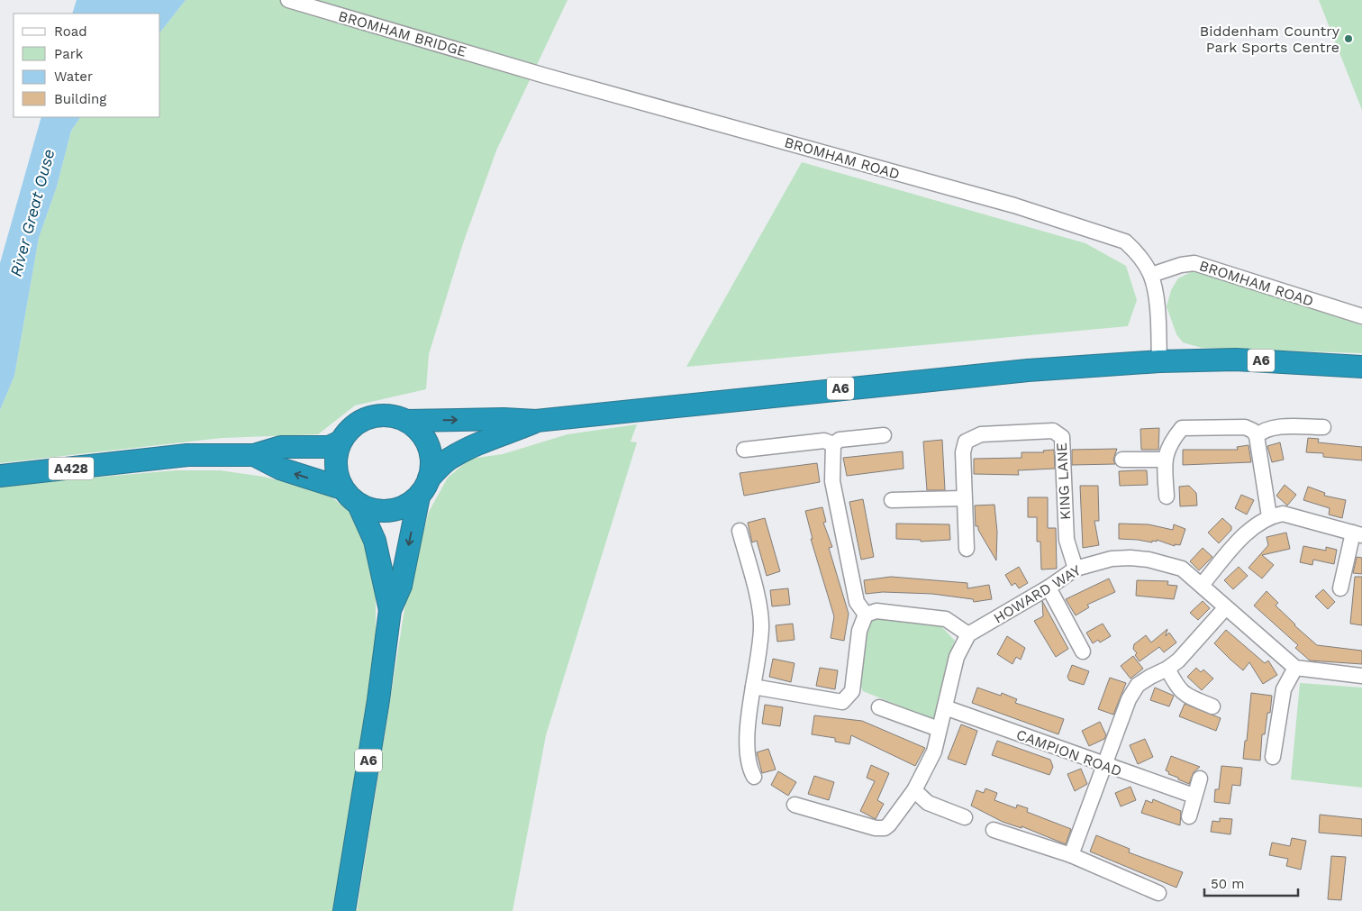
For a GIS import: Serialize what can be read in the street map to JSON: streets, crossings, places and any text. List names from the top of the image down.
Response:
{
  "streets": {
    "highway": ["A6", "A428"],
    "street": [
      "BROMHAM BRIDGE",
      "BROMHAM ROAD",
      "KING LANE",
      "HOWARD WAY",
      "CAMPION ROAD"
    ]
  },
  "crossings": [
    ["BROMHAM BRIDGE", "BROMHAM ROAD"],
    ["BROMHAM ROAD", "A6"],
    ["A6", "A428"],
    ["KING LANE", "HOWARD WAY"]
  ],
  "water": ["River Great Ouse"],
  "places": ["Biddenham Country Park Sports Centre"],
  "legend": [
    "Road",
    "Park",
    "Water",
    "Building"
  ],
  "scale_bar": "50 m"
}
